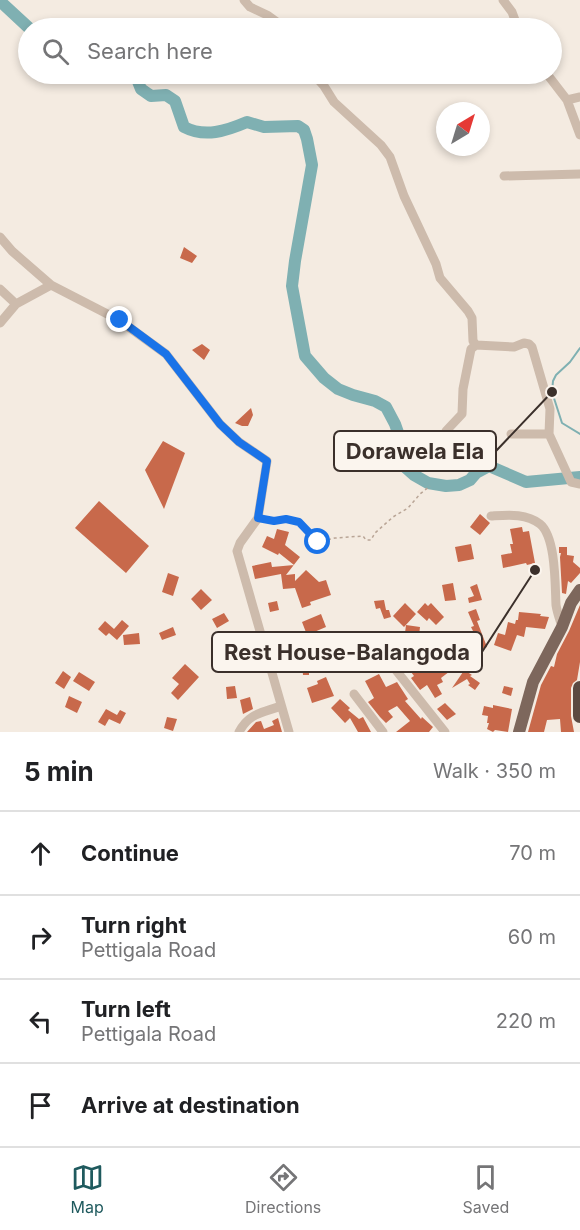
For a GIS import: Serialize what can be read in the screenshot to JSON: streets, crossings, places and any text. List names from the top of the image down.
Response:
{
  "places": ["Dorawela Ela", "Rest House-Balangoda"],
  "north": "top right",
  "page": {
    "search": "Search here",
    "heading": ["5 min", "Walk · 350 m"],
    "list": [
      ["Continue", "70 m"],
      ["Turn right", "Pettigala Road", "60 m"],
      ["Turn left", "Pettigala Road", "220 m"],
      "Arrive at destination"
    ],
    "nav": ["Map", "Directions", "Saved"]
  }
}
